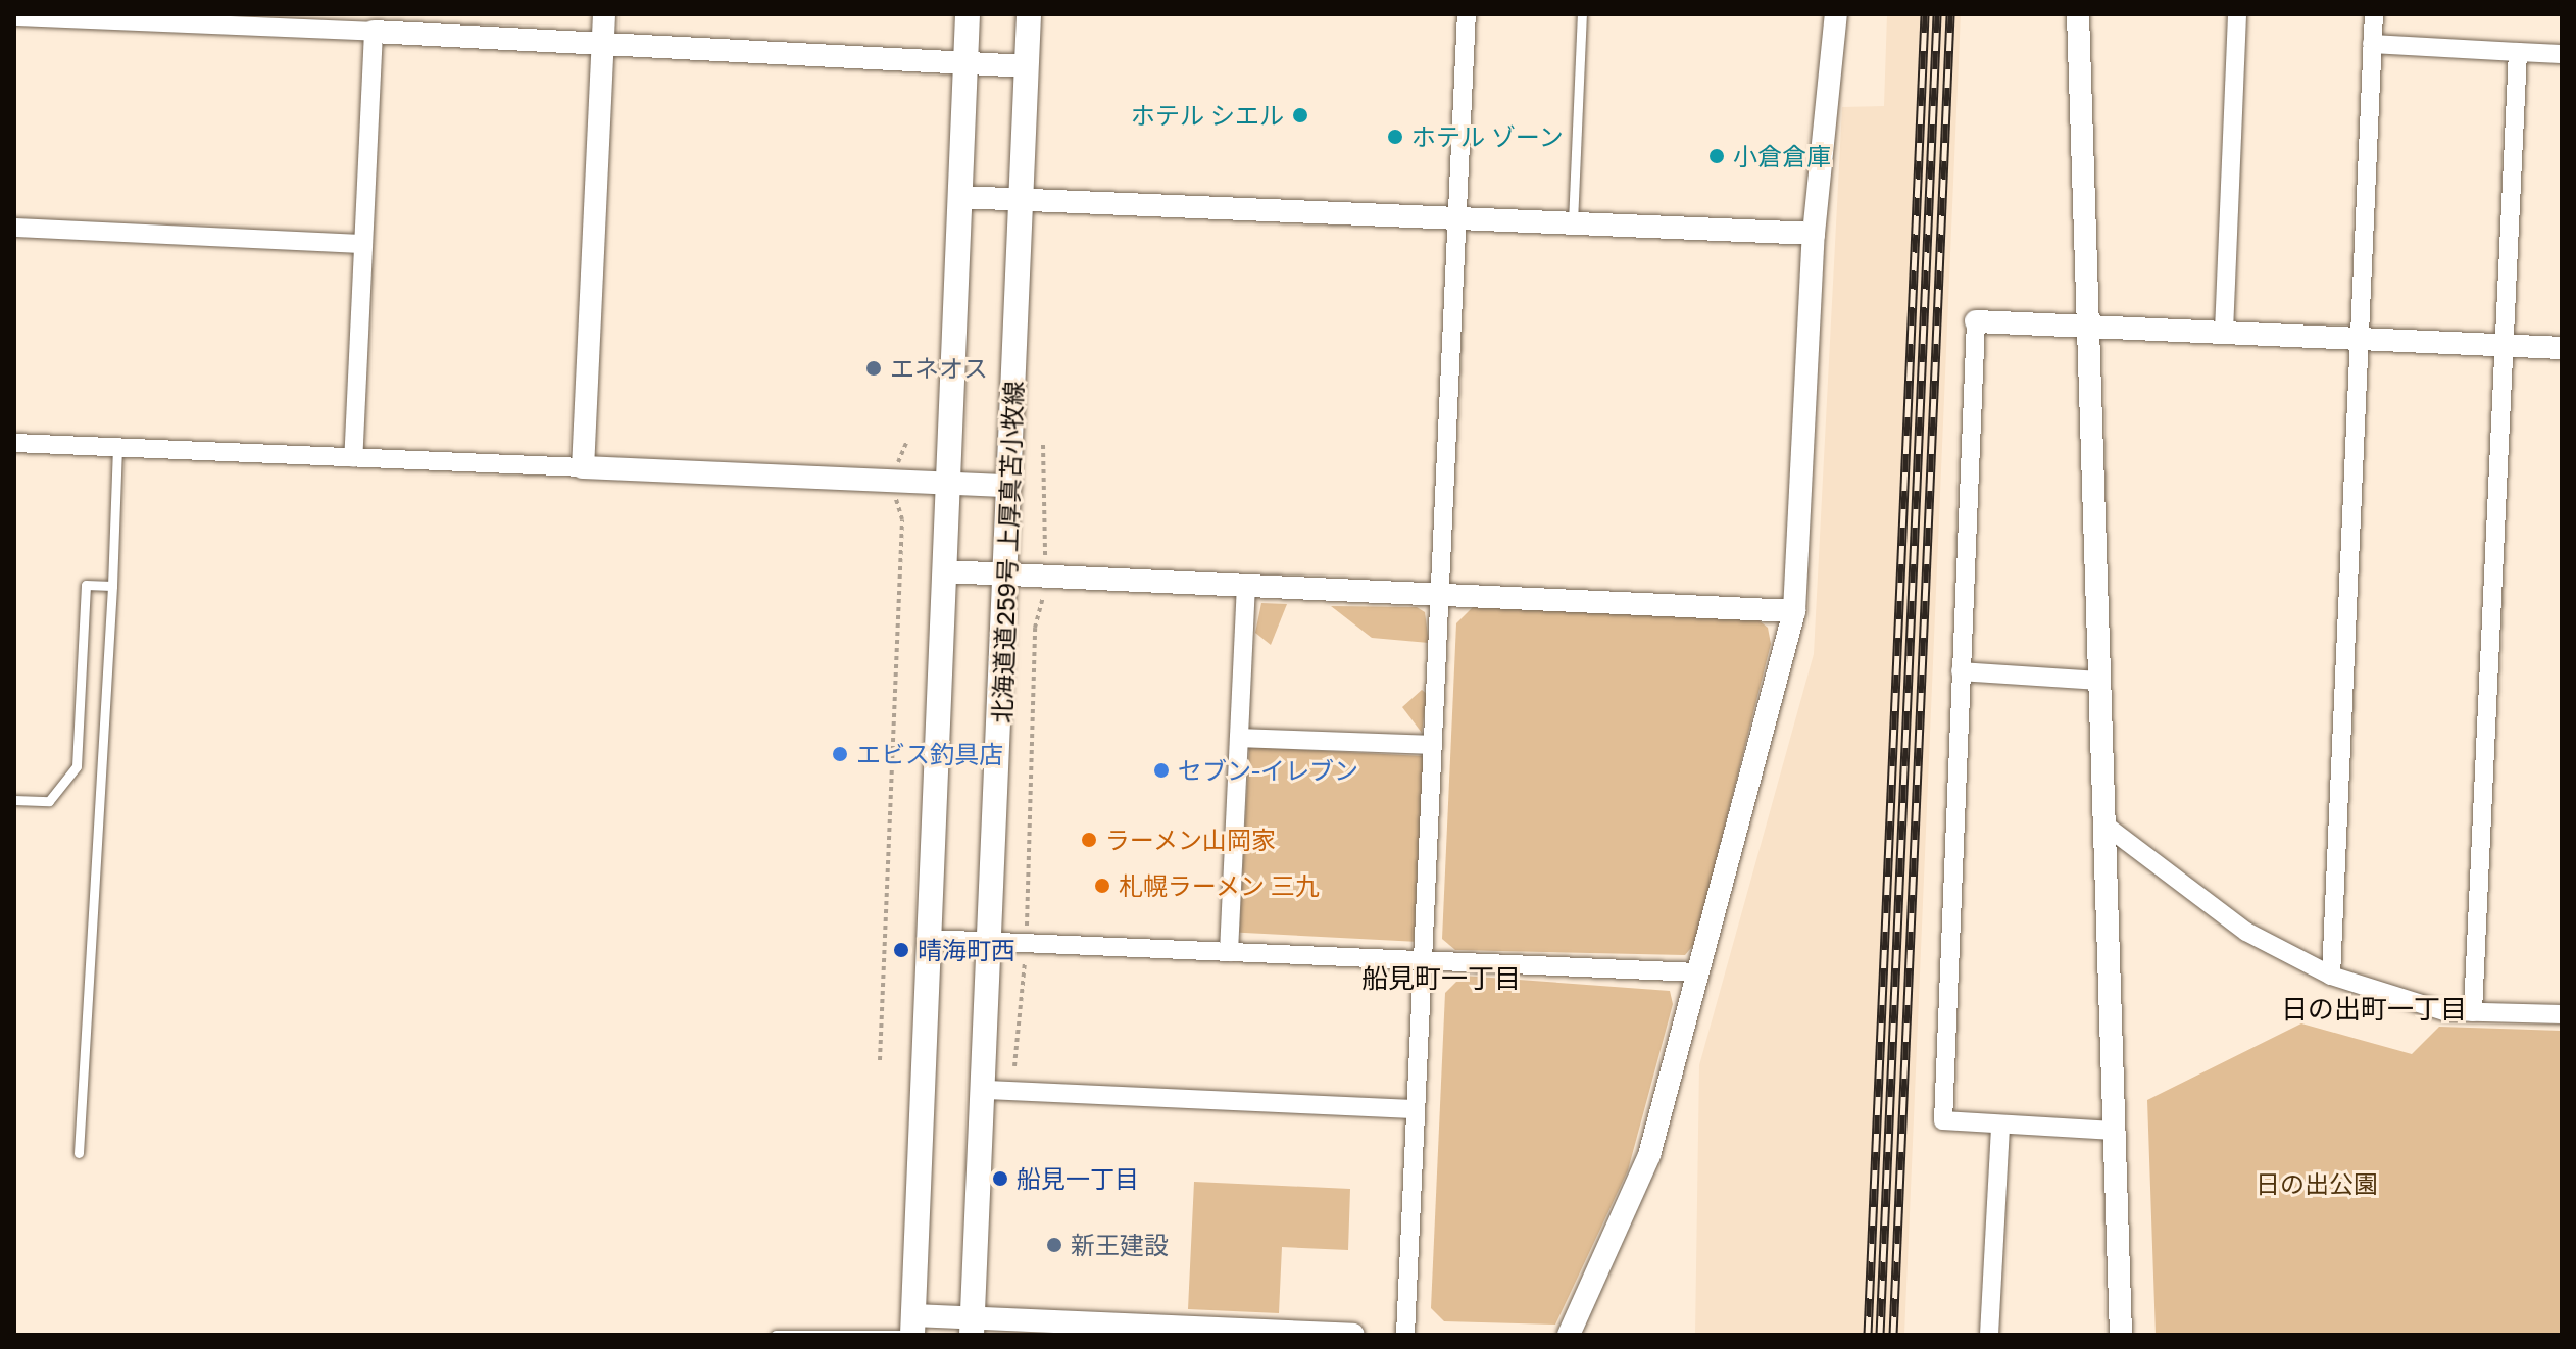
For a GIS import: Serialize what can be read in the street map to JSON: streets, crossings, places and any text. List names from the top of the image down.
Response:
{
  "streets": {
    "main road": ["北海道道259号 上厚真苫小牧線"]
  },
  "districts": ["船見町一丁目", "日の出町一丁目"],
  "parks": ["日の出公園"],
  "places": [
    "ホテル シエル",
    "ホテル ゾーン",
    "小倉倉庫",
    "エネオス",
    "エビス釣具店",
    "セブン-イレブン",
    "ラーメン山岡家",
    "札幌ラーメン 三九",
    "晴海町西",
    "船見一丁目",
    "新王建設"
  ]
}
